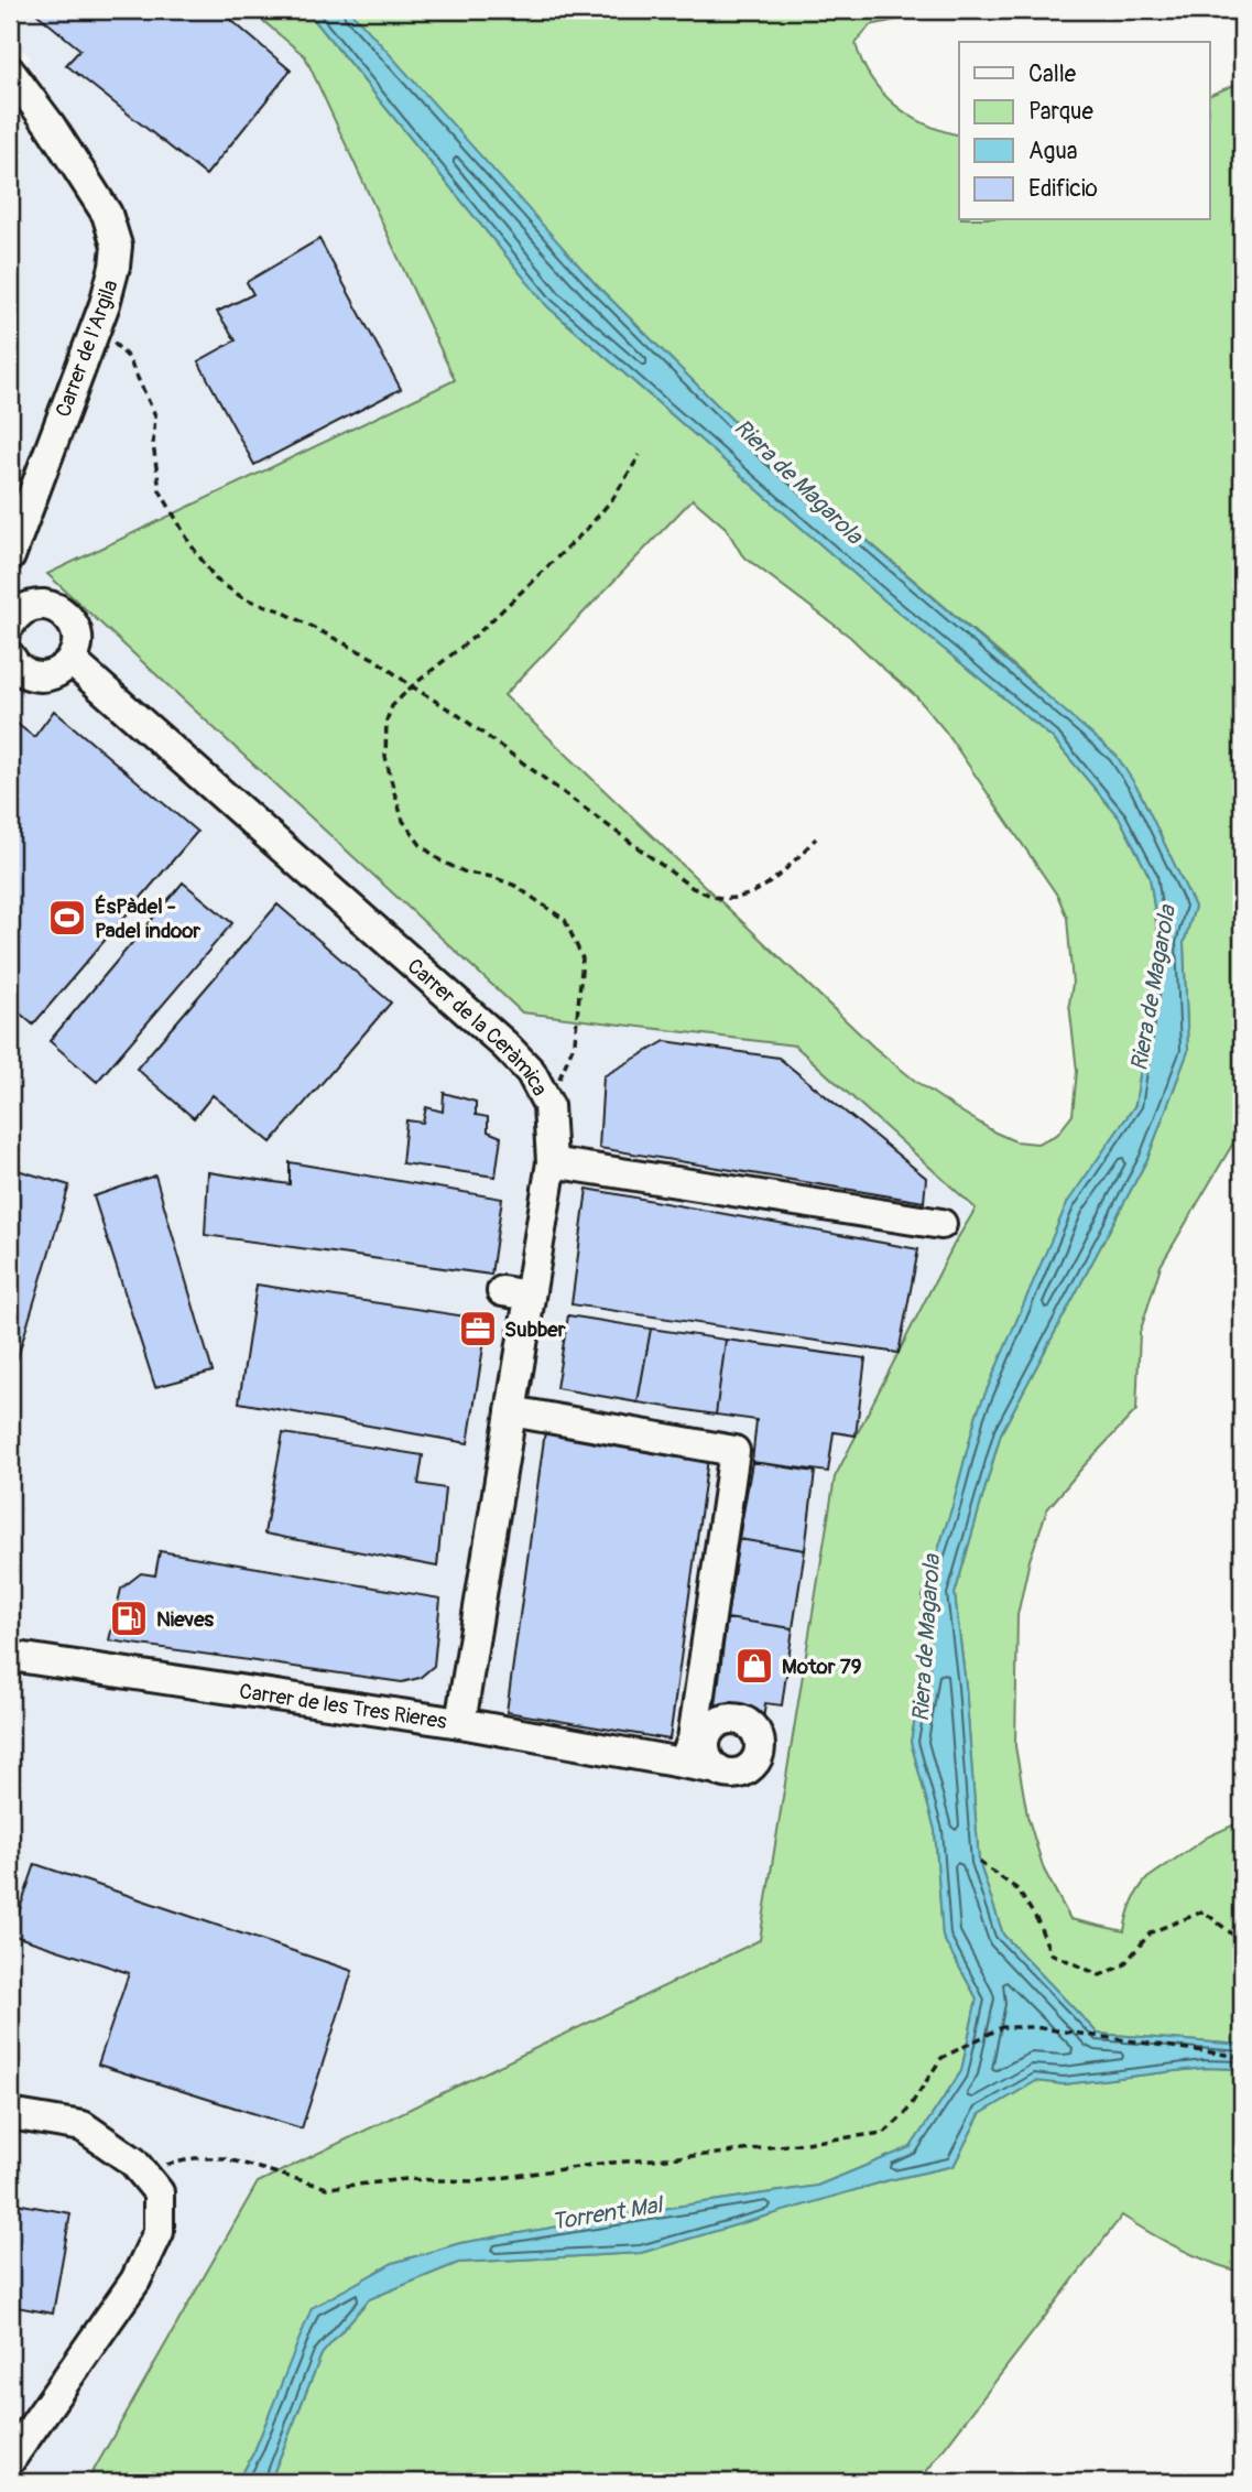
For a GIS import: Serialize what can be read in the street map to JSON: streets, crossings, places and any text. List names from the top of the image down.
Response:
{
  "streets": {
    "street": ["Carrer de l'Argila", "Carrer de la Ceràmica", "Carrer de les Tres Rieres"]
  },
  "crossings": [
    ["Carrer de la Ceràmica", "Carrer de les Tres Rieres"]
  ],
  "water": ["Riera de Magarola", "Torrent Mal"],
  "places": {
    "sports": ["ÉsPàdel - Padel indoor"],
    "office": ["Subber"],
    "fuel station": ["Nieves"],
    "shop": ["Motor 79"]
  },
  "legend": [
    "Calle",
    "Parque",
    "Agua",
    "Edificio"
  ]
}
